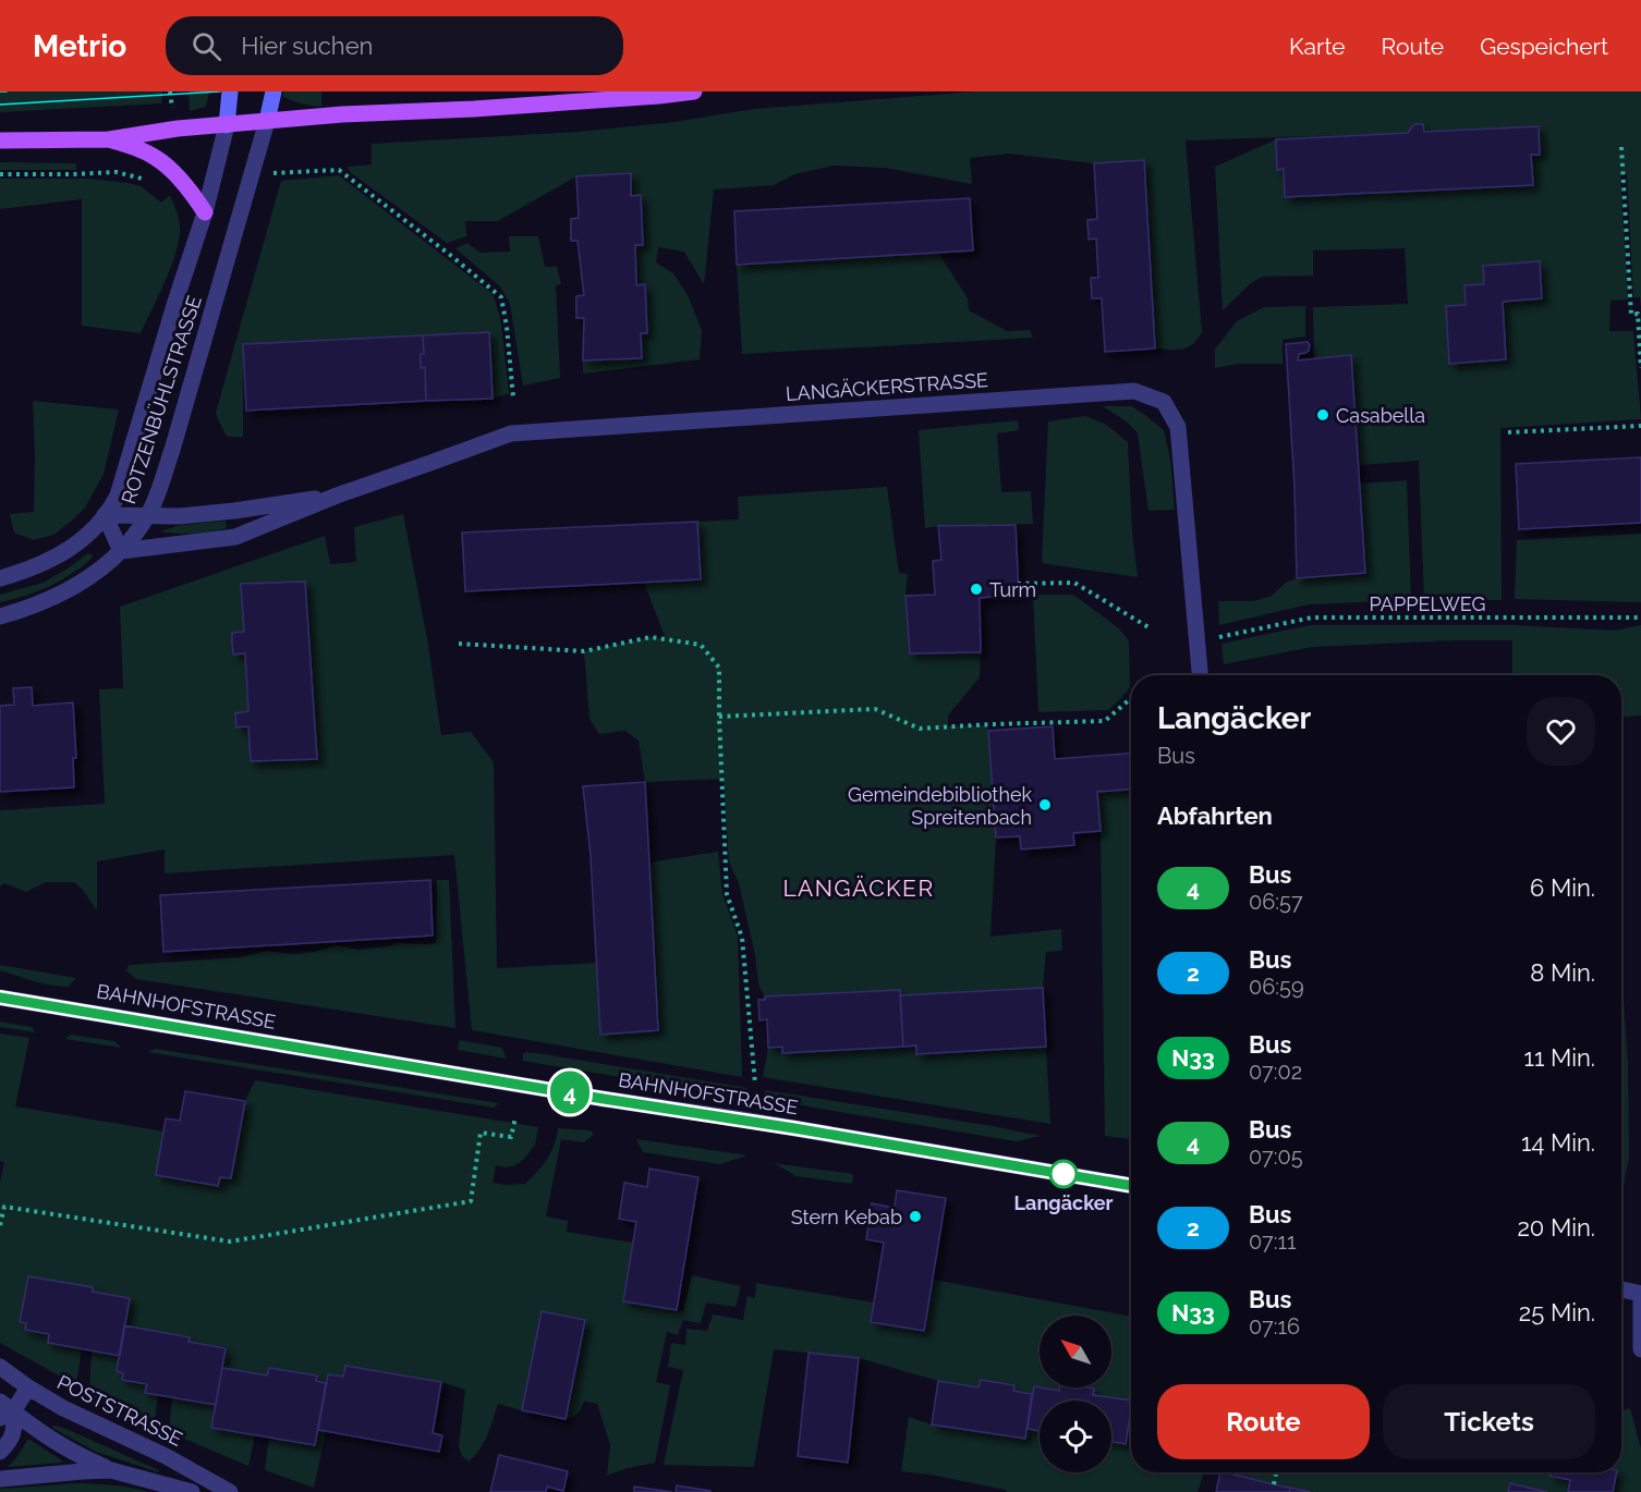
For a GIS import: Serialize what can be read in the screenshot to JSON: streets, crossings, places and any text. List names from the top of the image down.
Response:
{
  "streets": {
    "street": [
      "LANGÄCKERSTRASSE",
      "ROTZENBÜHLSTRASSE",
      "BAHNHOFSTRASSE",
      "POSTSTRASSE"
    ],
    "path": ["PAPPELWEG"]
  },
  "crossings": [
    ["LANGÄCKERSTRASSE", "ROTZENBÜHLSTRASSE"]
  ],
  "districts": ["LANGÄCKER"],
  "places": [
    "Casabella",
    "Turm",
    "Gemeindebibliothek Spreitenbach",
    "Langäcker",
    "Stern Kebab"
  ],
  "lines": ["bus line 4"],
  "north": "top left",
  "page": {
    "header": "Metrio",
    "search": "Hier suchen",
    "nav": ["Karte", "Route", "Gespeichert"],
    "on_map": "4",
    "heading": [
      ["Langäcker", "Bus"],
      "Abfahrten"
    ],
    "list": [
      {
        "mark": "4",
        "name": "Bus",
        "note": "06:57",
        "value": "6 Min."
      },
      {
        "mark": "2",
        "name": "Bus",
        "note": "06:59",
        "value": "8 Min."
      },
      {
        "mark": "N33",
        "name": "Bus",
        "note": "07:02",
        "value": "11 Min."
      },
      {
        "mark": "4",
        "name": "Bus",
        "note": "07:05",
        "value": "14 Min."
      },
      {
        "mark": "2",
        "name": "Bus",
        "note": "07:11",
        "value": "20 Min."
      },
      {
        "mark": "N33",
        "name": "Bus",
        "note": "07:16",
        "value": "25 Min."
      }
    ],
    "buttons": ["Route", "Tickets"]
  }
}
